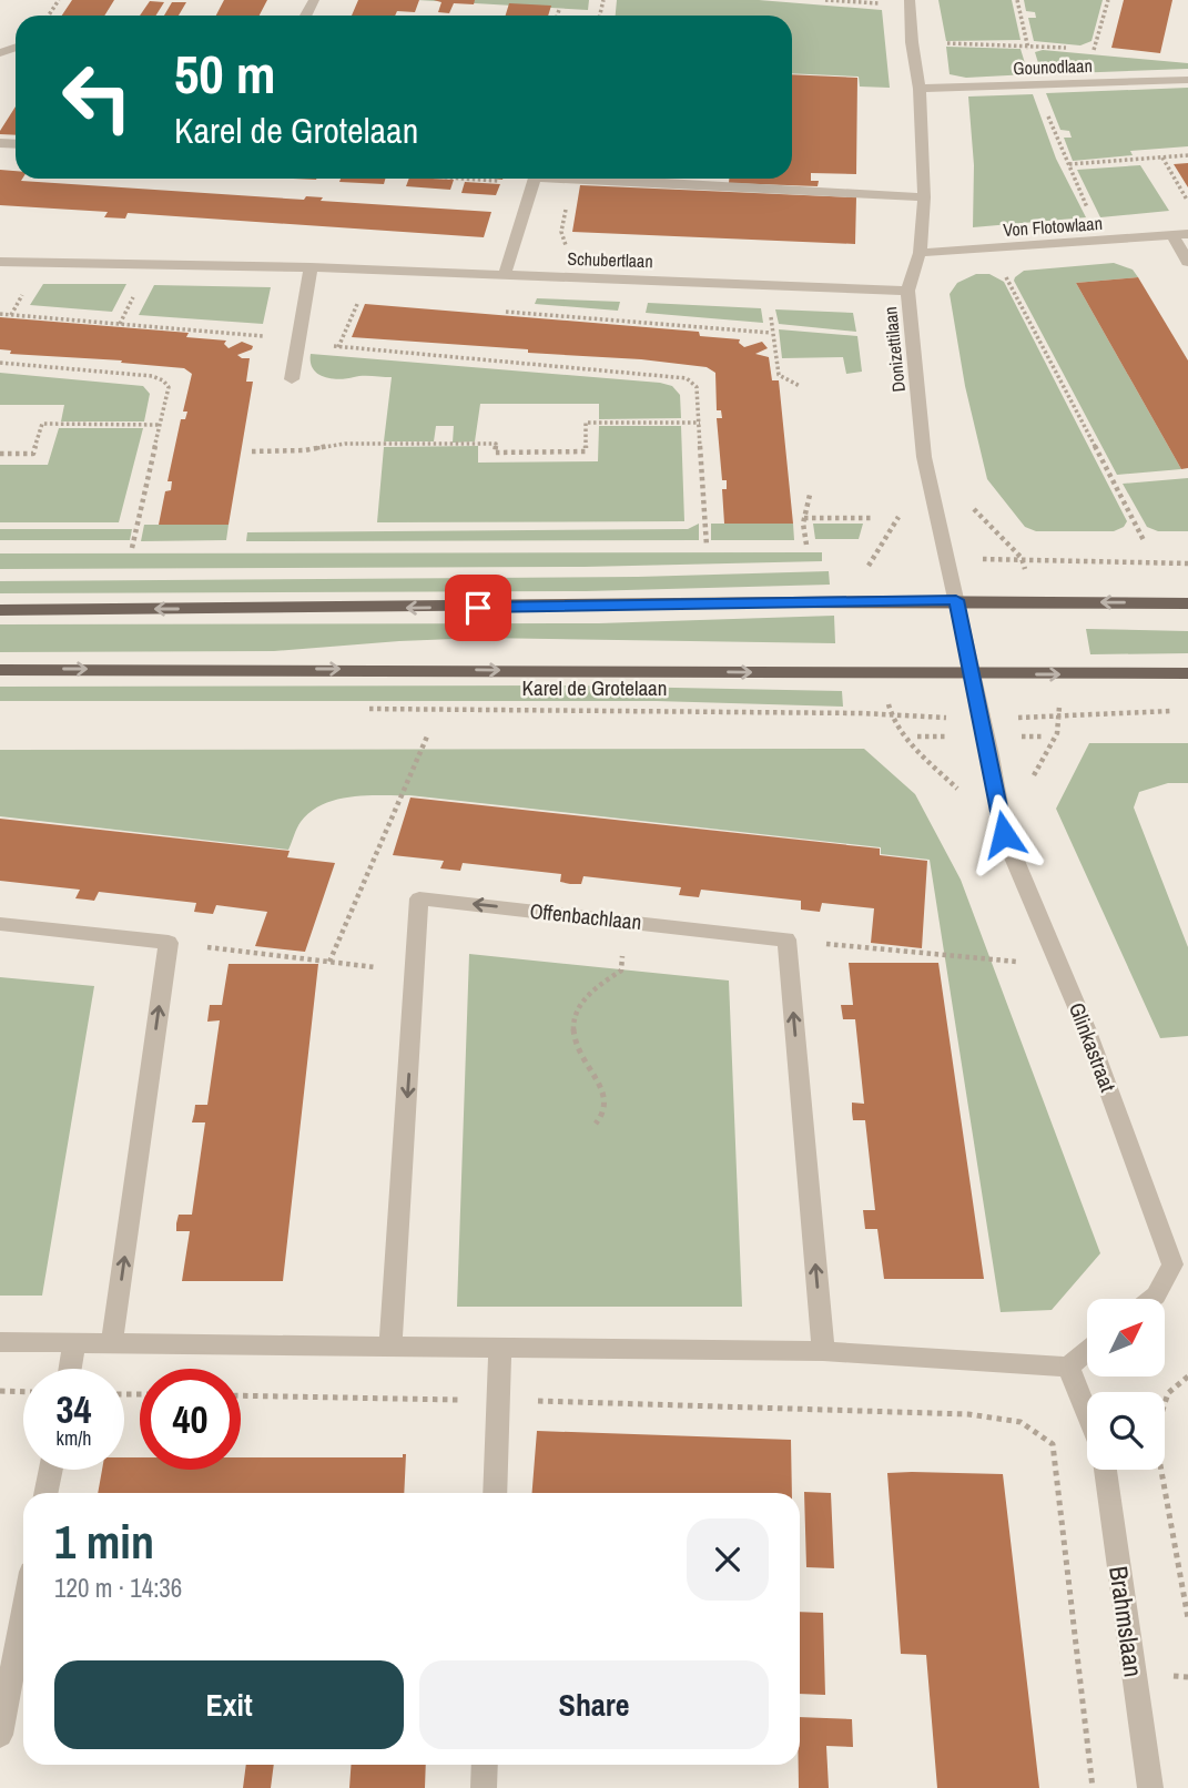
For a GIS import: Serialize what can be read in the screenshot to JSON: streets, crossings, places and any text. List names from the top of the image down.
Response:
{
  "streets": {
    "main road": ["Karel de Grotelaan"],
    "street": [
      "Gounodlaan",
      "Von Flotowlaan",
      "Schubertlaan",
      "Donizettilaan",
      "Offenbachlaan",
      "Glinkastraat",
      "Brahmslaan"
    ]
  },
  "crossings": [
    ["Gounodlaan", "Donizettilaan"],
    ["Von Flotowlaan", "Donizettilaan"],
    ["Schubertlaan", "Donizettilaan"],
    ["Donizettilaan", "Glinkastraat"],
    ["Karel de Grotelaan", "Glinkastraat"]
  ],
  "north": "top right",
  "page": {
    "turn": ["50 m", "Karel de Grotelaan"],
    "speed": "34 km/h",
    "limit": "40",
    "heading": ["1 min", "120 m · 14:36"],
    "buttons": ["Exit", "Share"]
  }
}
